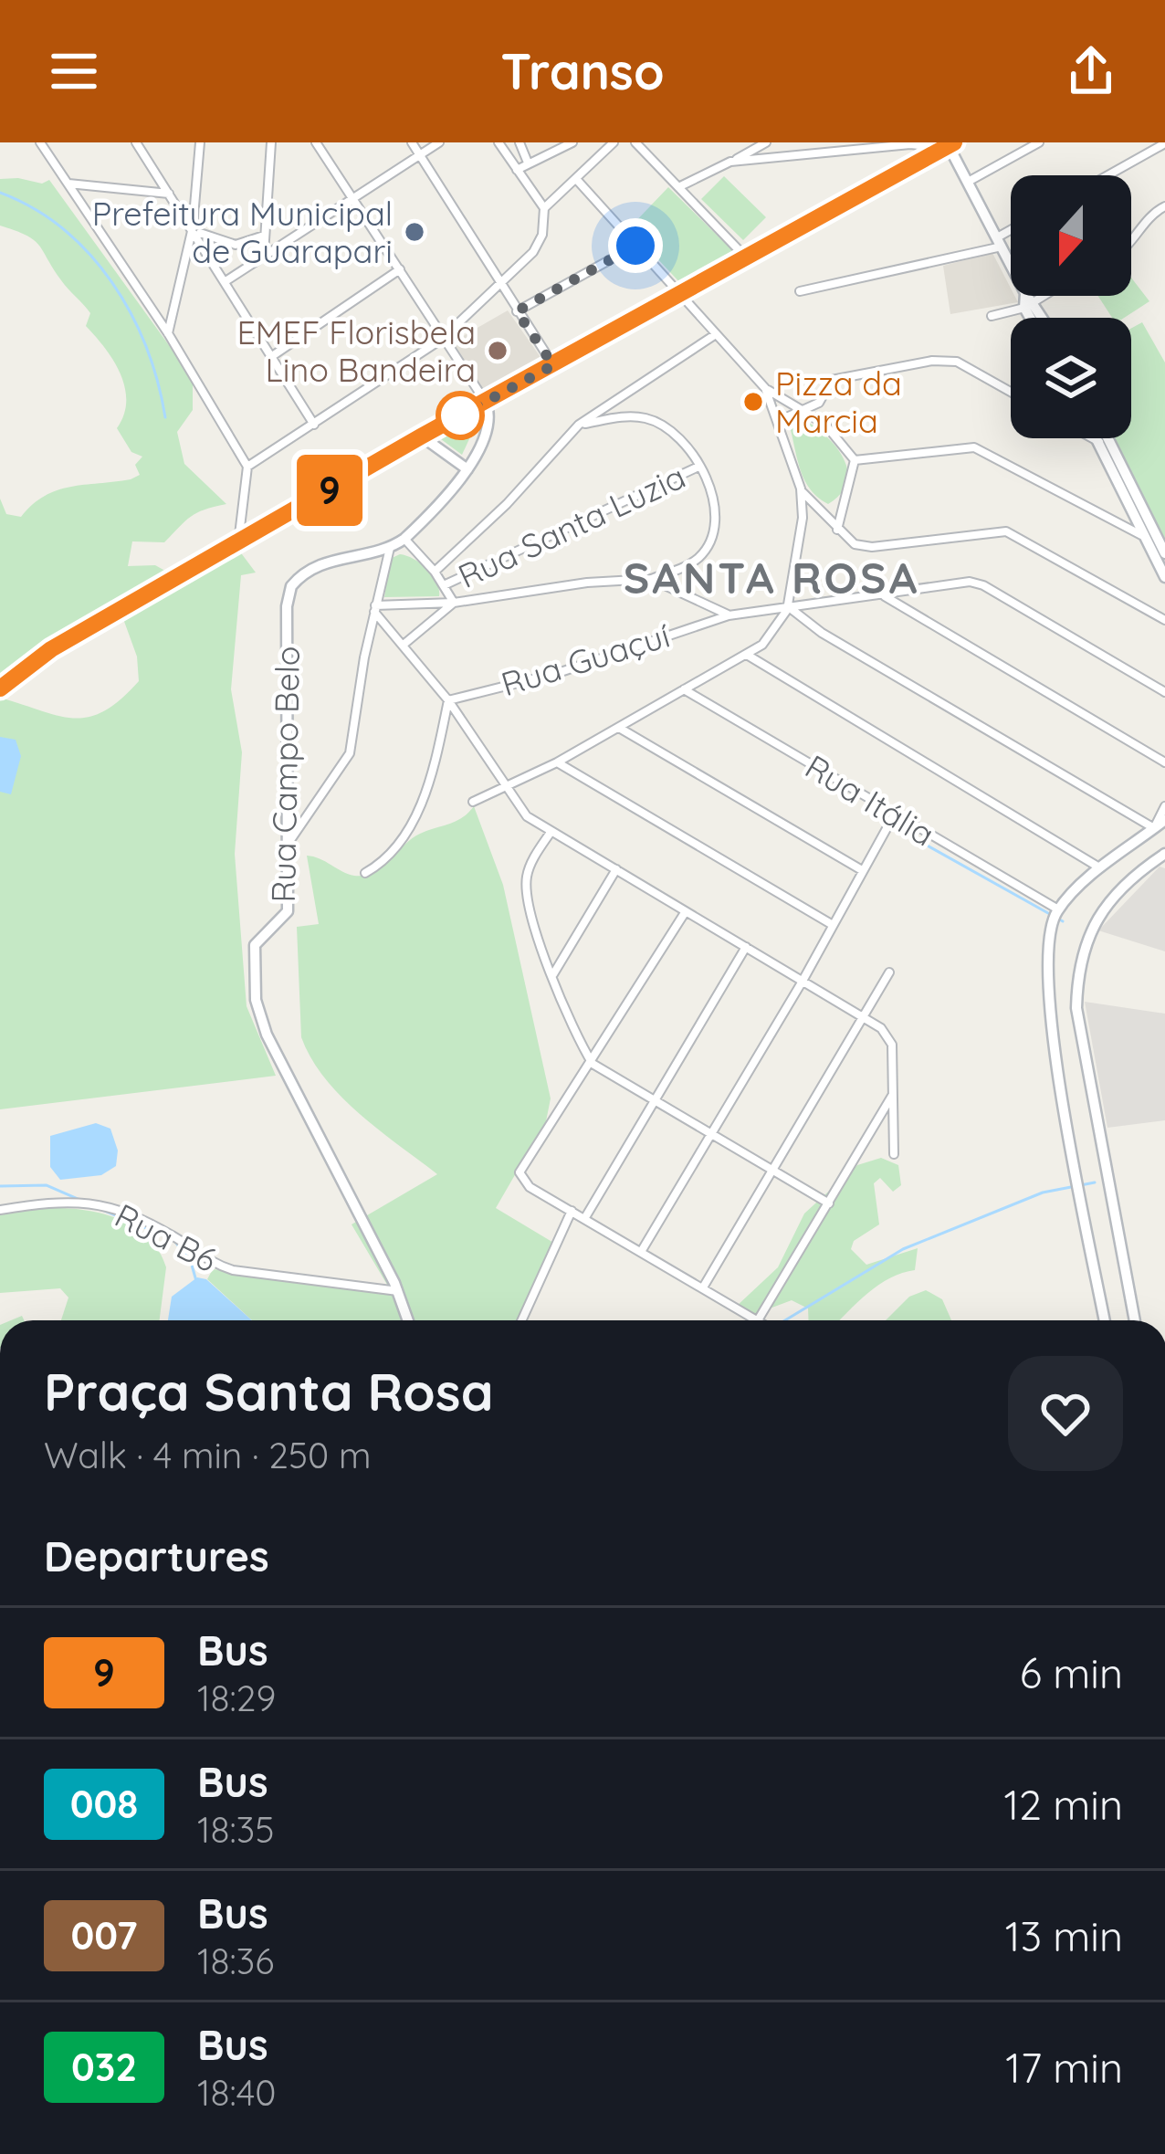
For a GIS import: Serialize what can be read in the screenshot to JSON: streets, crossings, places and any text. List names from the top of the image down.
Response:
{
  "streets": {
    "street": [
      "Rua Santa Luzia",
      "Rua Guaçuí",
      "Rua Campo Belo",
      "Rua Itália",
      "Rua B6"
    ]
  },
  "crossings": [
    ["Rua Campo Belo", "Rua B6"]
  ],
  "districts": ["SANTA ROSA"],
  "places": ["Prefeitura Municipal de Guarapari", "EMEF Florisbela Lino Bandeira", "Pizza da Marcia"],
  "lines": ["bus line 9"],
  "north": "bottom",
  "page": {
    "header": "Transo",
    "on_map": "9",
    "heading": [
      ["Praça Santa Rosa", "Walk · 4 min · 250 m"],
      "Departures"
    ],
    "list": [
      {
        "mark": "9",
        "name": "Bus",
        "note": "18:29",
        "value": "6 min"
      },
      {
        "mark": "008",
        "name": "Bus",
        "note": "18:35",
        "value": "12 min"
      },
      {
        "mark": "007",
        "name": "Bus",
        "note": "18:36",
        "value": "13 min"
      },
      {
        "mark": "032",
        "name": "Bus",
        "note": "18:40",
        "value": "17 min"
      }
    ]
  }
}
